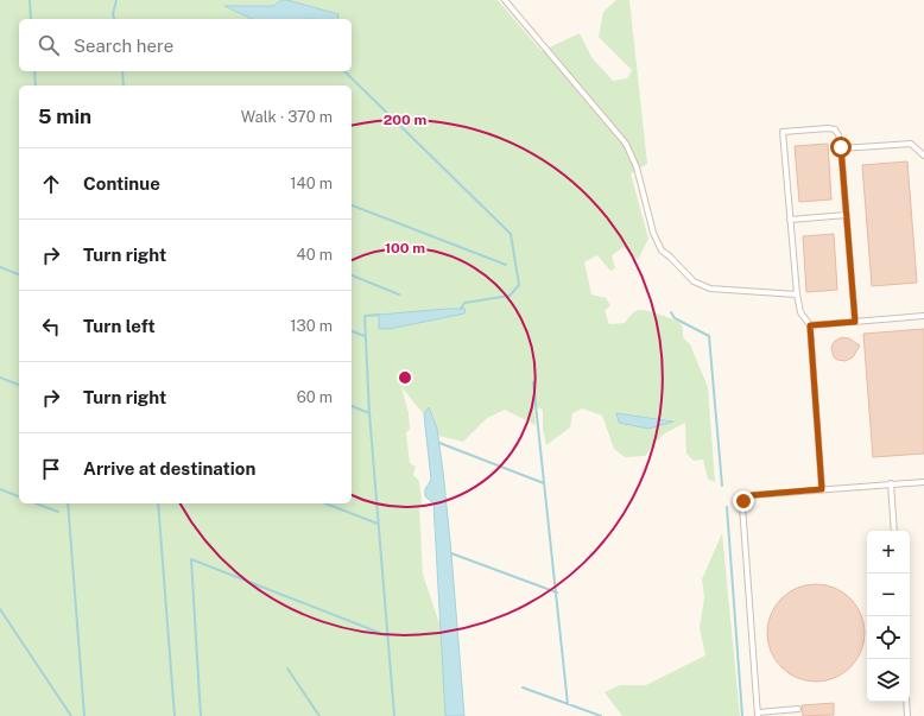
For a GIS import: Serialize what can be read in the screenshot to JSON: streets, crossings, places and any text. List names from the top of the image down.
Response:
{
  "page": {
    "search": "Search here",
    "heading": ["5 min", "Walk · 370 m"],
    "list": [
      ["Continue", "140 m"],
      ["Turn right", "40 m"],
      ["Turn left", "130 m"],
      ["Turn right", "60 m"],
      "Arrive at destination"
    ],
    "map_buttons": ["+", "−"]
  },
  "rings": ["200 m", "100 m"]
}
